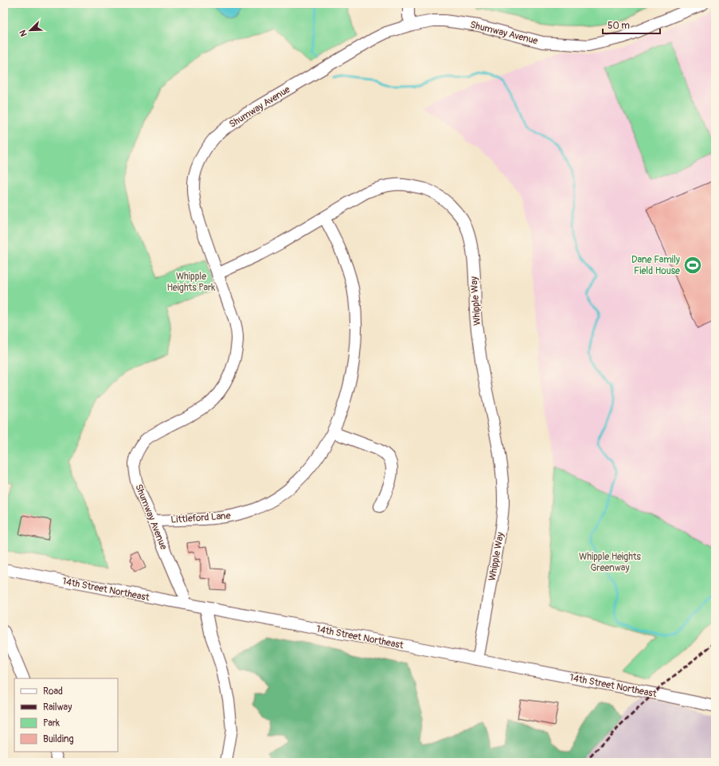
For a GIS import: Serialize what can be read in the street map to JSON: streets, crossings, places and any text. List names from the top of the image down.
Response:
{
  "streets": {
    "street": [
      "Shumway Avenue",
      "Whipple Way",
      "Littleford Lane",
      "14th Street Northeast"
    ]
  },
  "crossings": [
    ["Shumway Avenue", "Whipple Way"],
    ["Shumway Avenue", "Littleford Lane"],
    ["Shumway Avenue", "14th Street Northeast"],
    ["Whipple Way", "Littleford Lane"],
    ["Whipple Way", "14th Street Northeast"]
  ],
  "parks": ["Whipple Heights Park", "Whipple Heights Greenway"],
  "places": {
    "sports": ["Dane Family Field House"]
  },
  "legend": [
    "Road",
    "Railway",
    "Park",
    "Building"
  ],
  "scale_bar": "50 m",
  "north": "bottom left"
}
